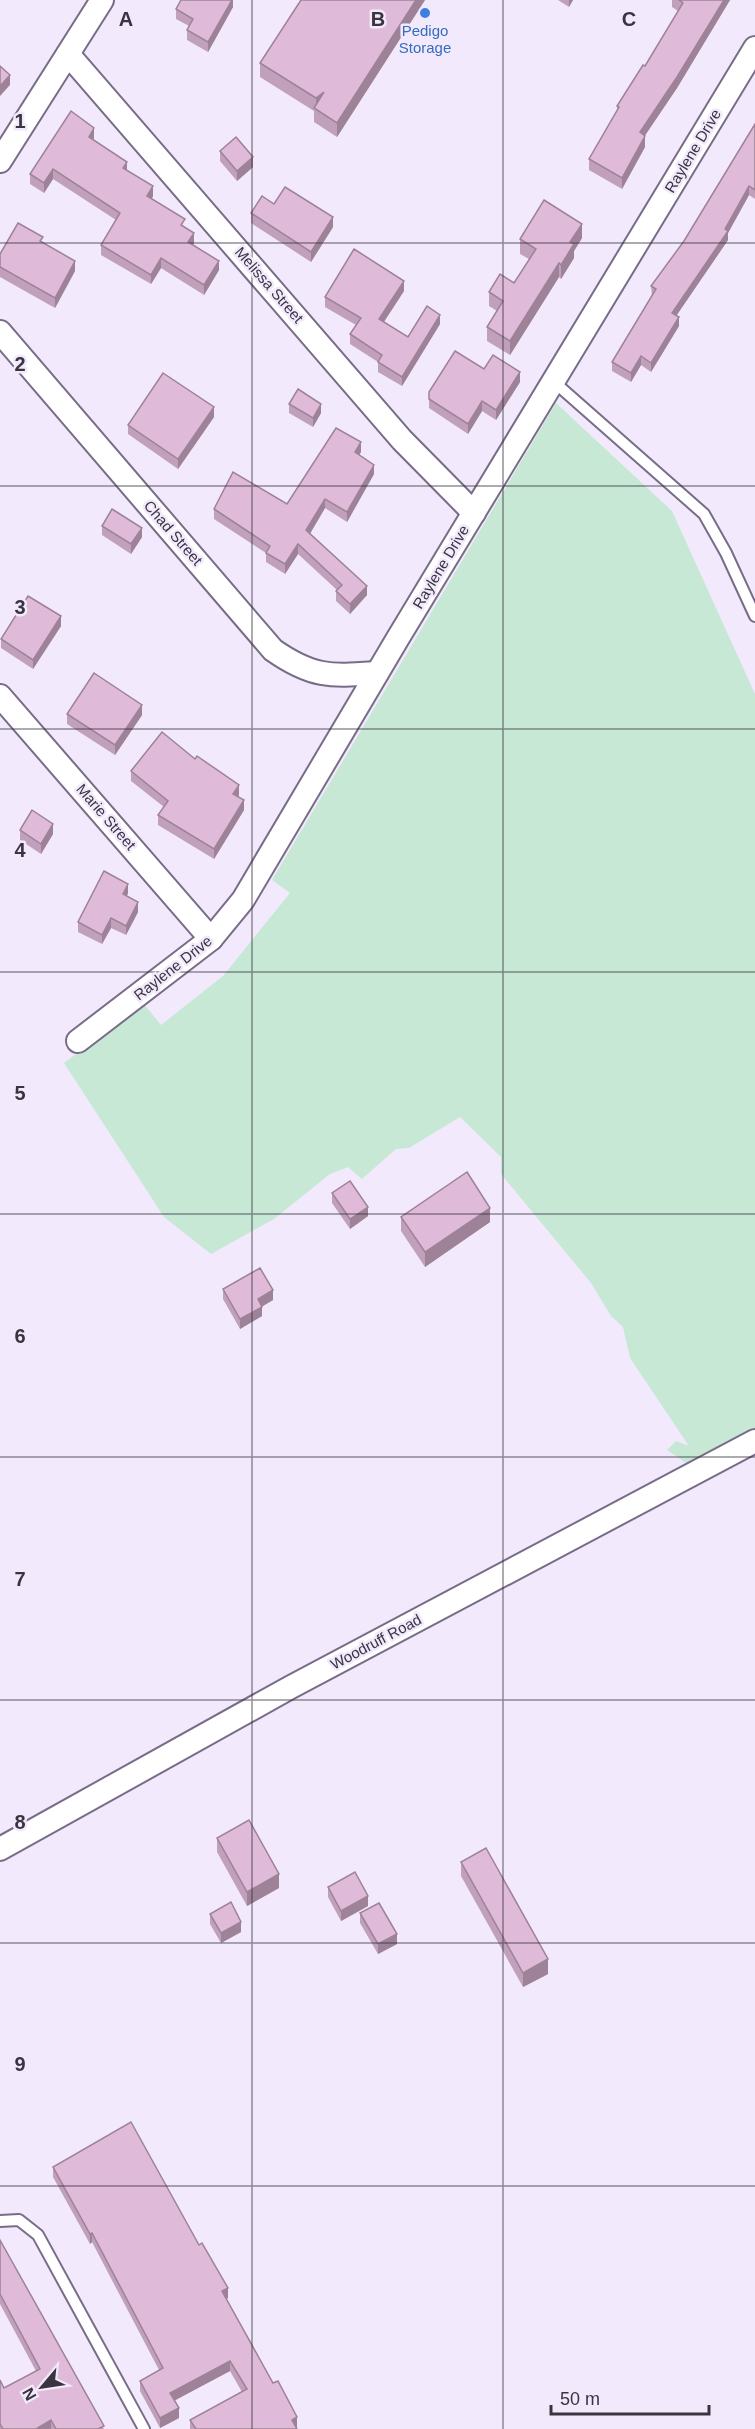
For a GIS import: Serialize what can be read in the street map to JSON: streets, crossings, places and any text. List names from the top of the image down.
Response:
{
  "streets": {
    "street": [
      "Raylene Drive",
      "Melissa Street",
      "Chad Street",
      "Marie Street",
      "Woodruff Road"
    ]
  },
  "crossings": [
    ["Raylene Drive", "Melissa Street"],
    ["Raylene Drive", "Chad Street"],
    ["Raylene Drive", "Marie Street"]
  ],
  "places": ["Pedigo Storage"],
  "scale_bar": "50 m",
  "north": "bottom left",
  "grid": {
    "columns": ["A", "B", "C"],
    "rows": [
      "1",
      "2",
      "3",
      "4",
      "5",
      "6",
      "7",
      "8",
      "9"
    ]
  }
}
